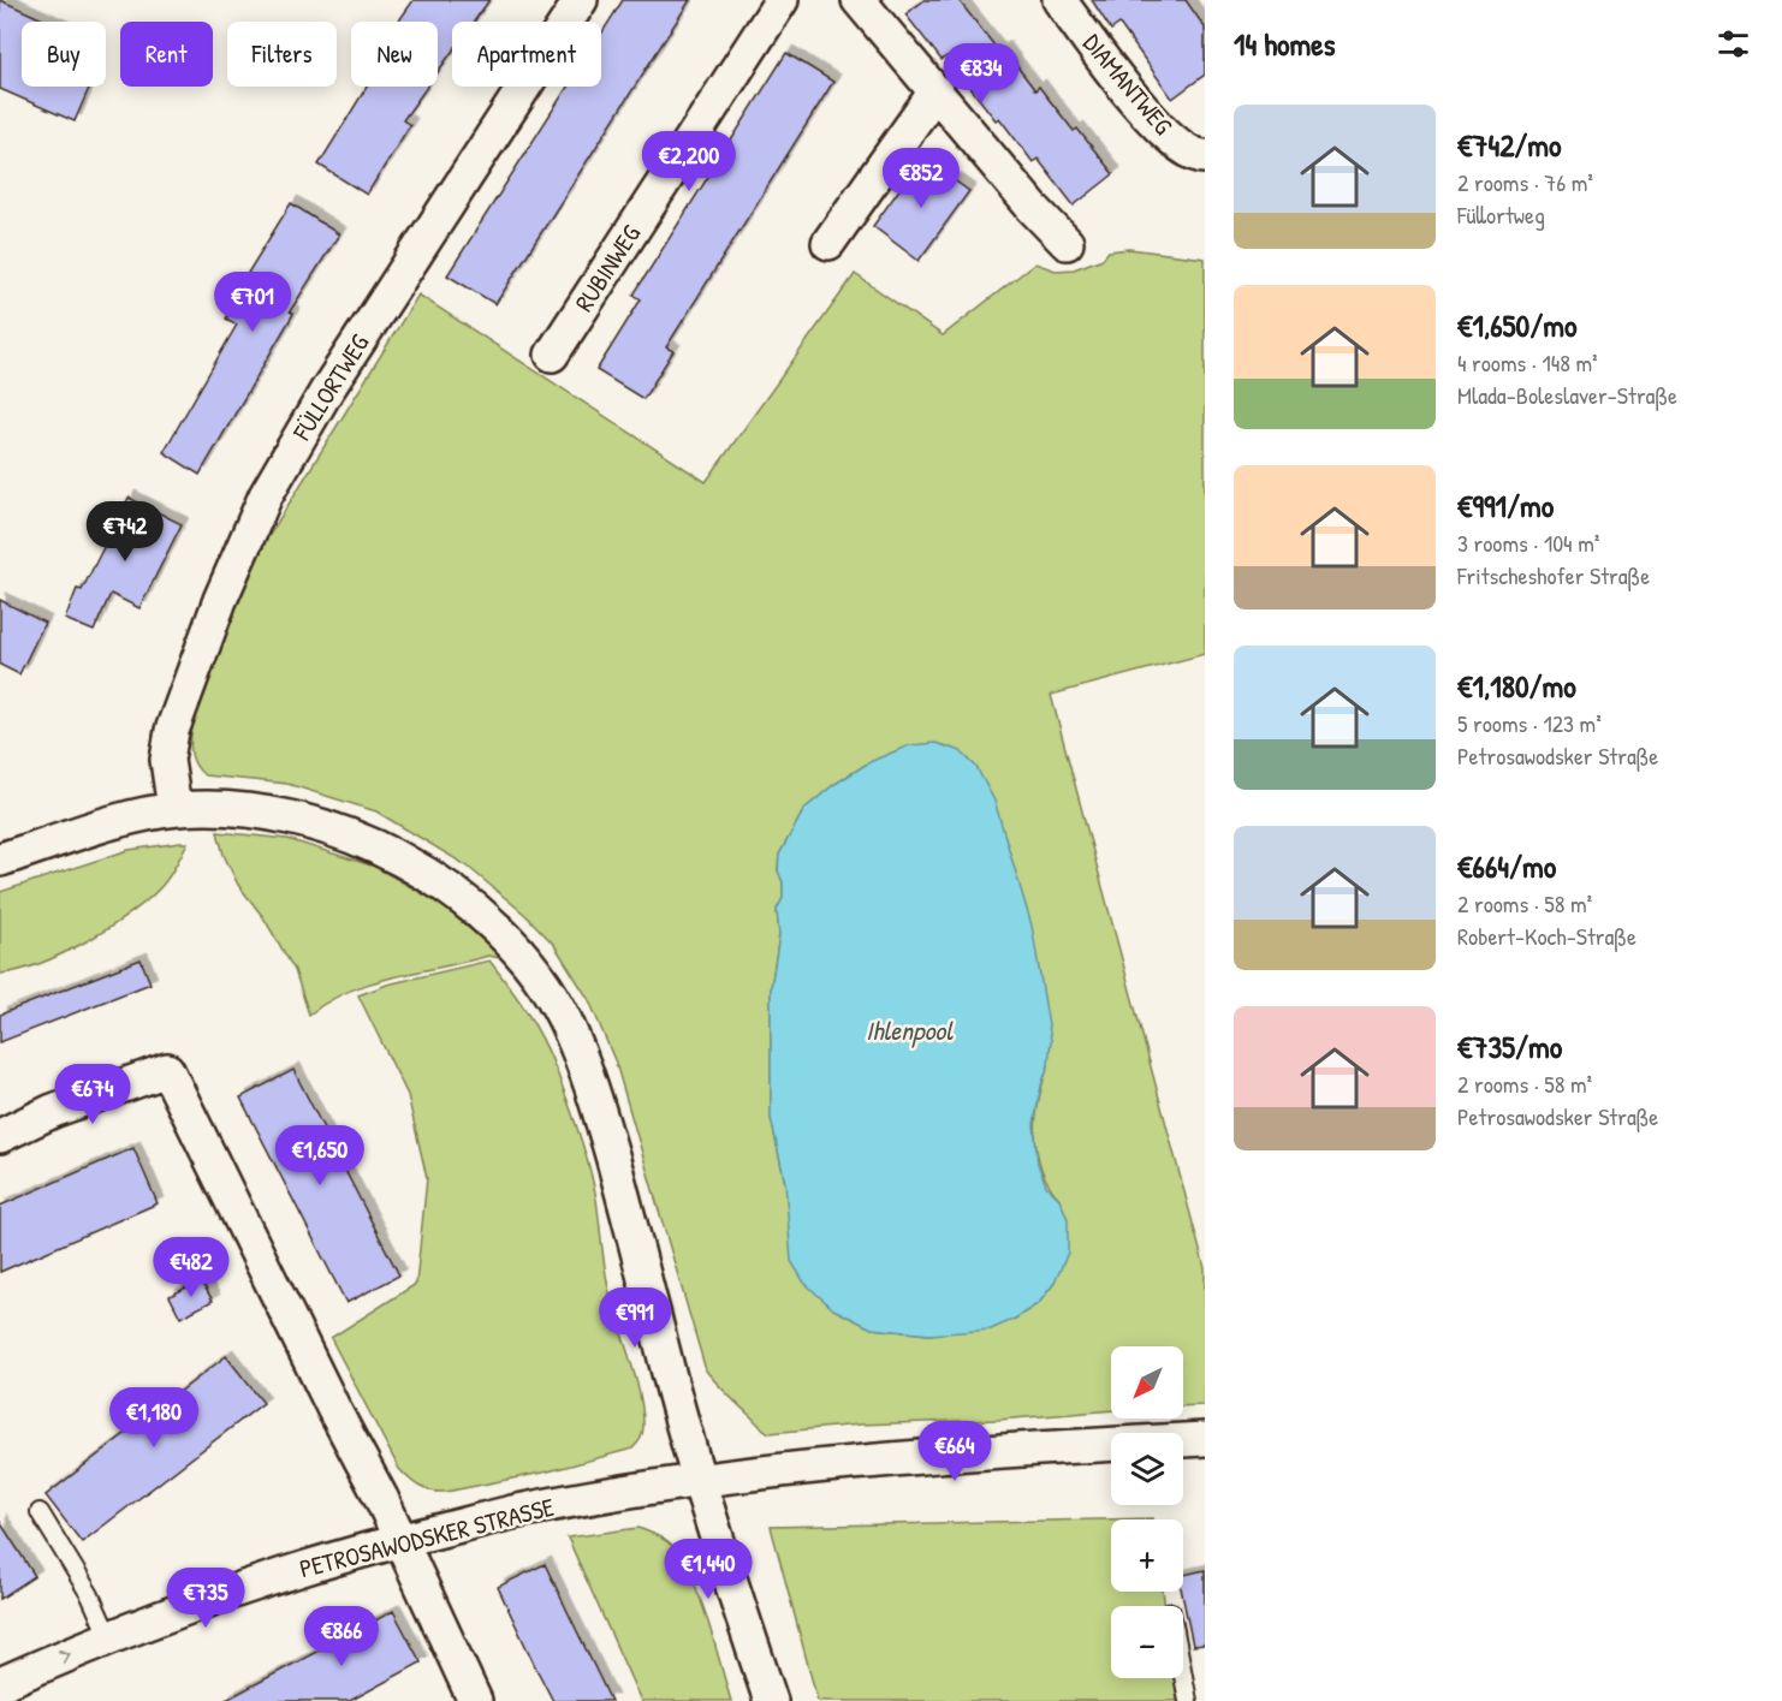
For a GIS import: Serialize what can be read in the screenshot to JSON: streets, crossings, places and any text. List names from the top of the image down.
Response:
{
  "streets": {
    "street": [
      "DIAMANTWEG",
      "RUBINWEG",
      "FÜLLORTWEG",
      "PETROSAWODSKER STRASSE"
    ]
  },
  "water": ["Ihlenpool"],
  "north": "bottom left",
  "page": {
    "heading": "14 homes",
    "chip": [
      "Buy",
      "Rent",
      "Filters",
      "New",
      "Apartment"
    ],
    "price": [
      "€834",
      "€2,200",
      "€852",
      "€701",
      "€742",
      "€674",
      "€1,650",
      "€482",
      "€991",
      "€1,180",
      "€664",
      "€1,440",
      "€735",
      "€866"
    ],
    "list": [
      {
        "name": "€742/mo",
        "note": "2 rooms · 76 m² · Füllortweg"
      },
      {
        "name": "€1,650/mo",
        "note": "4 rooms · 148 m² · Mlada-Boleslaver-Straße"
      },
      {
        "name": "€991/mo",
        "note": "3 rooms · 104 m² · Fritscheshofer Straße"
      },
      {
        "name": "€1,180/mo",
        "note": "5 rooms · 123 m² · Petrosawodsker Straße"
      },
      {
        "name": "€664/mo",
        "note": "2 rooms · 58 m² · Robert-Koch-Straße"
      },
      {
        "name": "€735/mo",
        "note": "2 rooms · 58 m² · Petrosawodsker Straße"
      }
    ],
    "map_buttons": ["+", "−"]
  }
}
